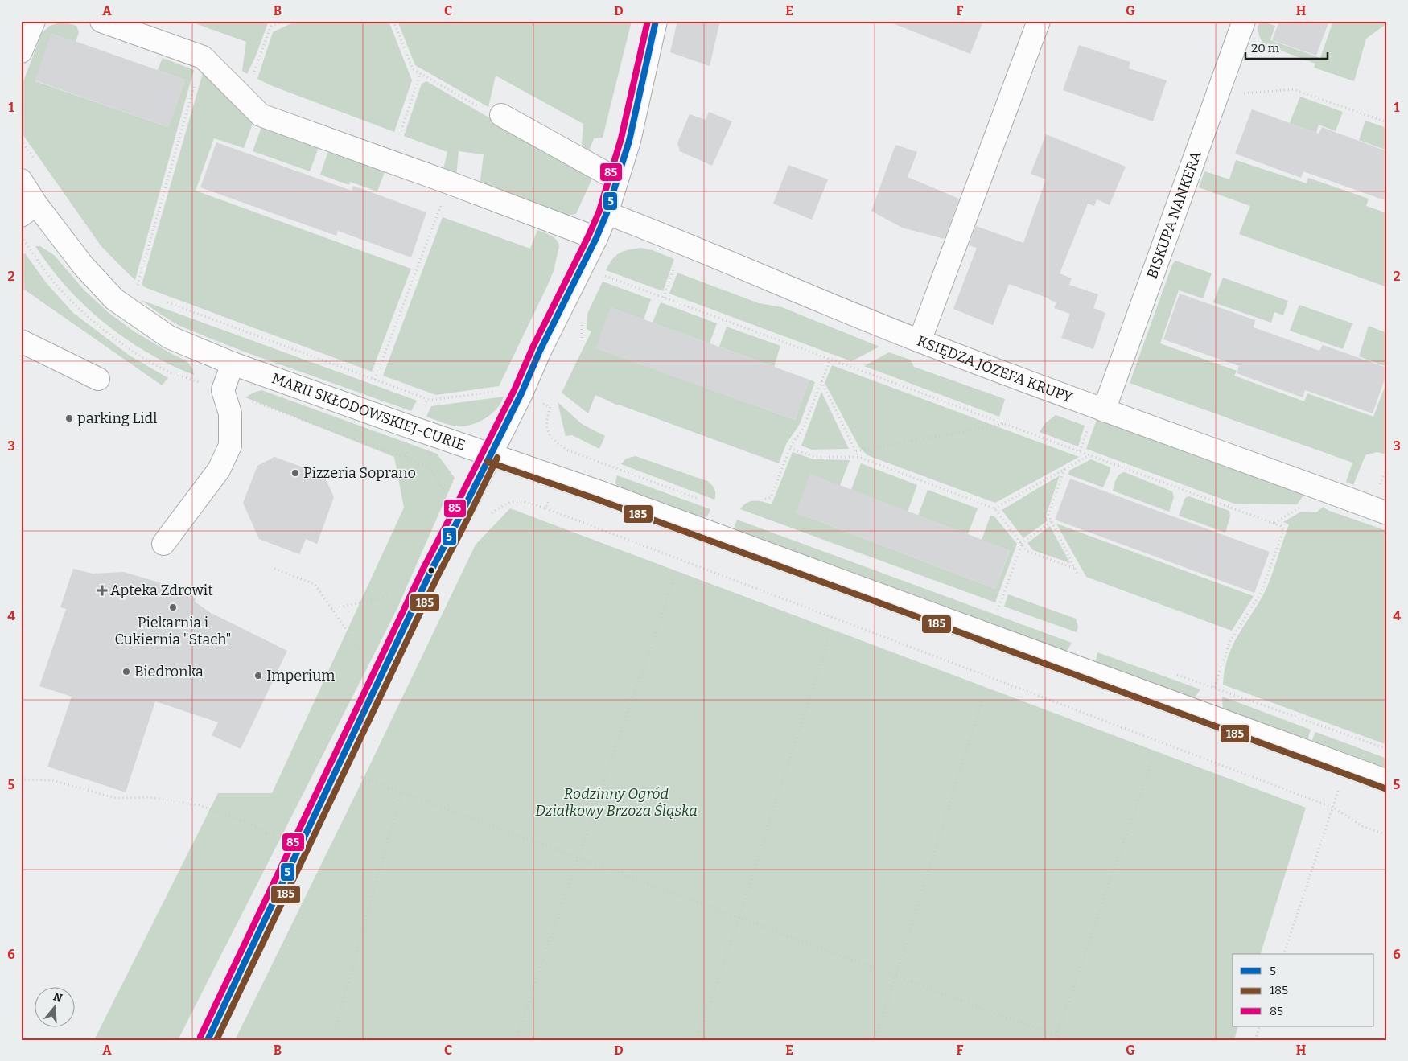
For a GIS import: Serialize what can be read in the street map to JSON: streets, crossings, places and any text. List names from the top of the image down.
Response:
{
  "streets": {
    "street": ["BISKUPA NANKERA", "KSIĘDZA JÓZEFA KRUPY", "MARII SKŁODOWSKIEJ-CURIE"]
  },
  "crossings": [
    ["BISKUPA NANKERA", "KSIĘDZA JÓZEFA KRUPY"]
  ],
  "parks": ["Rodzinny Ogród Działkowy Brzoza Śląska"],
  "places": {
    "other": [
      "parking Lidl",
      "Pizzeria Soprano",
      "Piekarnia i Cukiernia \"Stach\"",
      "Biedronka",
      "Imperium"
    ],
    "health": ["Apteka Zdrowit"]
  },
  "lines": ["transit line 5", "transit line 85", "transit line 185"],
  "legend": ["5", "185", "85"],
  "scale_bar": "20 m",
  "north": "top",
  "grid": {
    "columns": [
      "A",
      "B",
      "C",
      "D",
      "E",
      "F",
      "G",
      "H"
    ],
    "rows": [
      "1",
      "2",
      "3",
      "4",
      "5",
      "6"
    ]
  }
}
